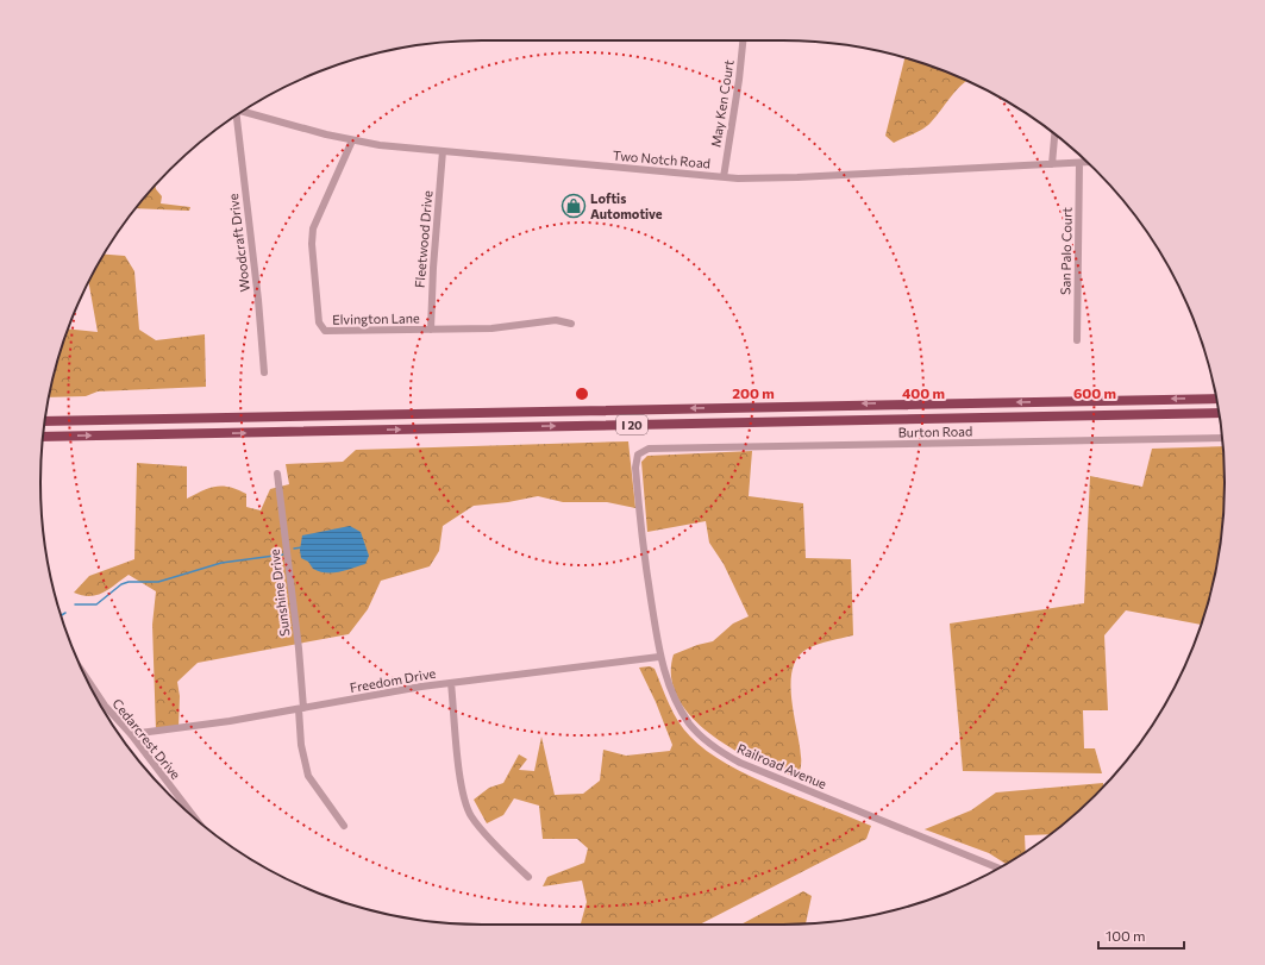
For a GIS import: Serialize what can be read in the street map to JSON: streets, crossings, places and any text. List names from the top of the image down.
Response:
{
  "streets": {
    "highway": ["I 20"],
    "street": [
      "May Ken Court",
      "Two Notch Road",
      "Fleetwood Drive",
      "Woodcraft Drive",
      "San Palo Court",
      "Elvington Lane",
      "Burton Road",
      "Sunshine Drive",
      "Freedom Drive",
      "Cedarcrest Drive",
      "Railroad Avenue"
    ]
  },
  "crossings": [
    ["May Ken Court", "Two Notch Road"],
    ["Two Notch Road", "Fleetwood Drive"],
    ["Two Notch Road", "San Palo Court"],
    ["Two Notch Road", "Elvington Lane"],
    ["Fleetwood Drive", "Elvington Lane"],
    ["Burton Road", "Railroad Avenue"],
    ["Sunshine Drive", "Freedom Drive"],
    ["Freedom Drive", "Cedarcrest Drive"],
    ["Freedom Drive", "Railroad Avenue"]
  ],
  "places": {
    "shop": ["Loftis Automotive"]
  },
  "scale_bar": "100 m",
  "rings": ["200 m", "400 m", "600 m"]
}
